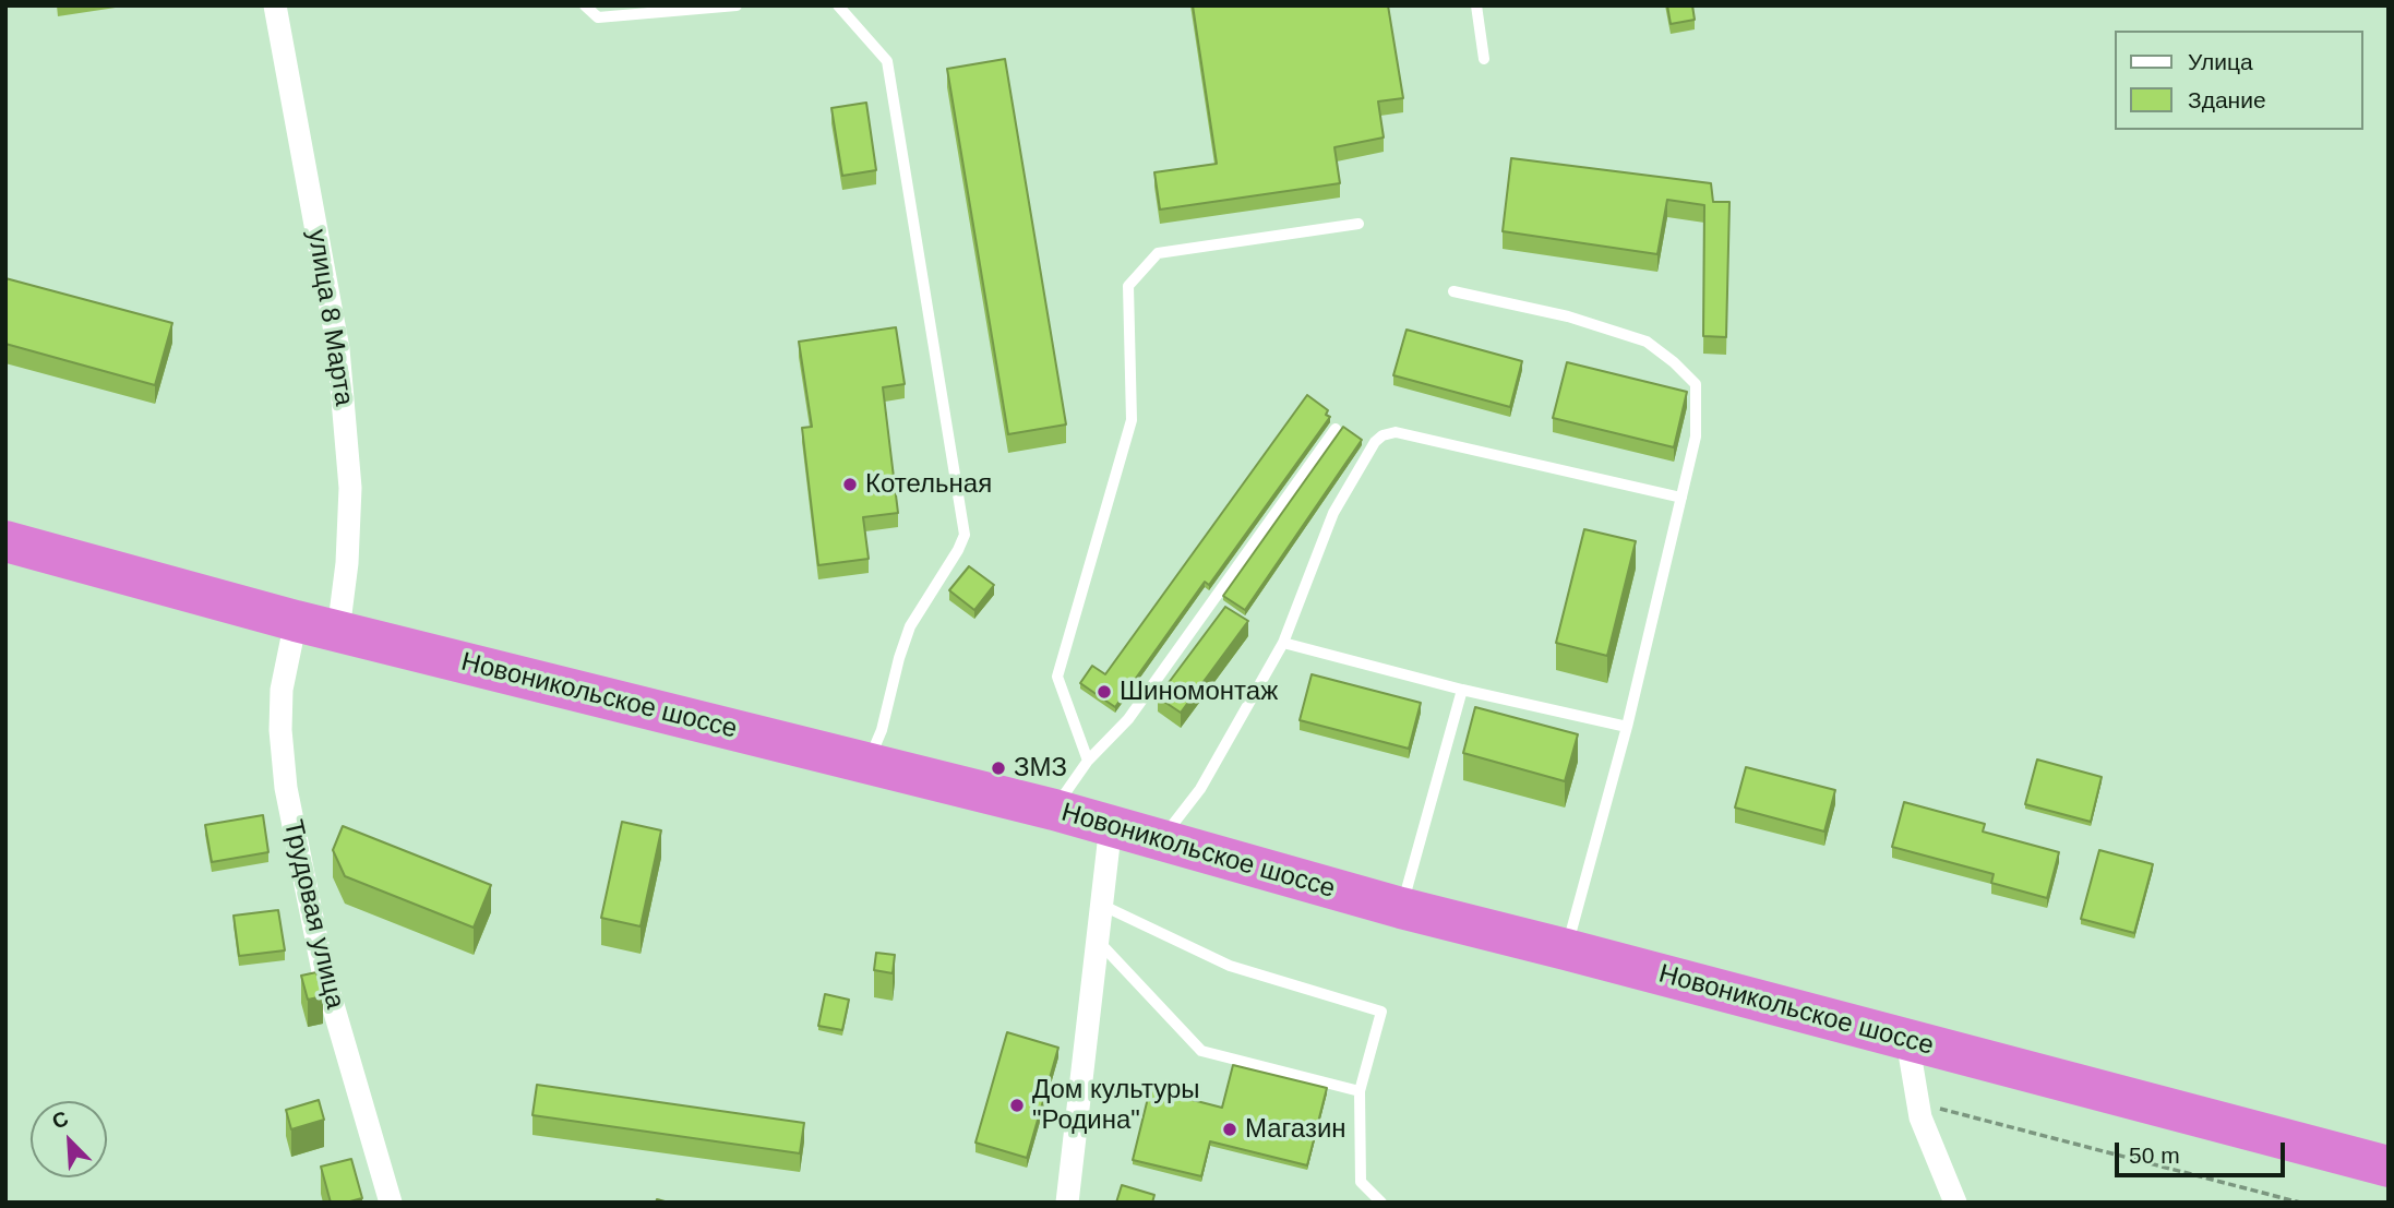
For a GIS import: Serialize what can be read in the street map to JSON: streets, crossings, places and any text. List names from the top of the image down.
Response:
{
  "streets": {
    "highway": ["Новоникольское шоссе"],
    "street": ["улица 8 Марта", "Трудовая улица"]
  },
  "crossings": [
    ["улица 8 Марта", "Новоникольское шоссе"],
    ["Новоникольское шоссе", "Трудовая улица"]
  ],
  "places": [
    "Котельная",
    "Шиномонтаж",
    "ЗМЗ",
    "Дом культуры \"Родина\"",
    "Магазин"
  ],
  "legend": ["Улица", "Здание"],
  "scale_bar": "50 m",
  "north": "top left"
}
